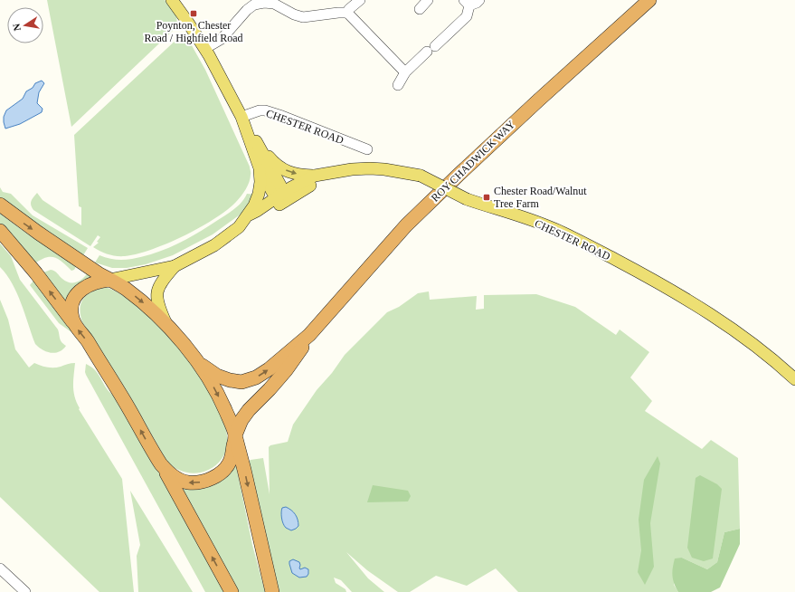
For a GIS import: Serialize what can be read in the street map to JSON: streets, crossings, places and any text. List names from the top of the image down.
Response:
{
  "streets": {
    "highway": ["ROY CHADWICK WAY"],
    "main road": ["CHESTER ROAD"]
  },
  "places": {
    "transit": ["Poynton, Chester Road / Highfield Road", "Chester Road/Walnut Tree Farm"]
  },
  "north": "left"
}
